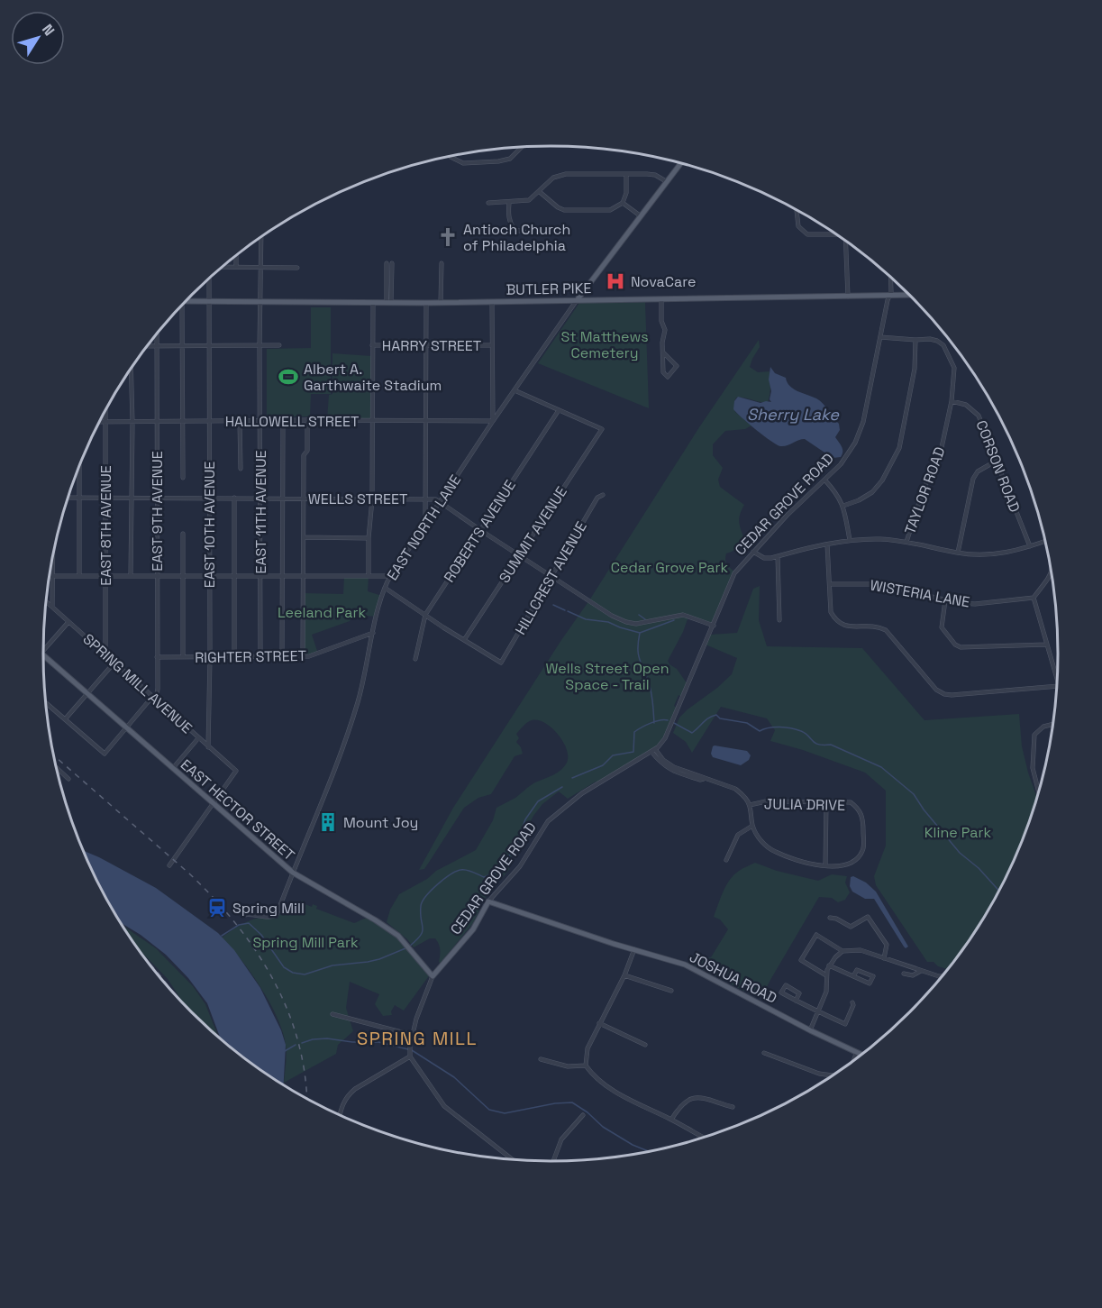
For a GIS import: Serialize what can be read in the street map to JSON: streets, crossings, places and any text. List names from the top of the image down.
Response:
{
  "streets": {
    "main road": [
      "BUTLER PIKE",
      "CEDAR GROVE ROAD",
      "EAST HECTOR STREET",
      "JOSHUA ROAD"
    ],
    "street": [
      "HARRY STREET",
      "HALLOWELL STREET",
      "CORSON ROAD",
      "TAYLOR ROAD",
      "WELLS STREET",
      "EAST 9TH AVENUE",
      "EAST 11TH AVENUE",
      "EAST 10TH AVENUE",
      "EAST 8TH AVENUE",
      "EAST NORTH LANE",
      "ROBERTS AVENUE",
      "SUMMIT AVENUE",
      "HILLCREST AVENUE",
      "WISTERIA LANE",
      "RIGHTER STREET",
      "SPRING MILL AVENUE",
      "JULIA DRIVE"
    ]
  },
  "crossings": [
    ["BUTLER PIKE", "CEDAR GROVE ROAD"],
    ["BUTLER PIKE", "EAST 11TH AVENUE"],
    ["BUTLER PIKE", "EAST 10TH AVENUE"],
    ["BUTLER PIKE", "EAST NORTH LANE"],
    ["HALLOWELL STREET", "EAST 9TH AVENUE"],
    ["HALLOWELL STREET", "EAST 11TH AVENUE"],
    ["HALLOWELL STREET", "EAST 10TH AVENUE"],
    ["HALLOWELL STREET", "EAST 8TH AVENUE"],
    ["HALLOWELL STREET", "EAST NORTH LANE"],
    ["CORSON ROAD", "TAYLOR ROAD"],
    ["TAYLOR ROAD", "CEDAR GROVE ROAD"],
    ["WELLS STREET", "CEDAR GROVE ROAD"],
    ["WELLS STREET", "EAST 9TH AVENUE"],
    ["WELLS STREET", "EAST 11TH AVENUE"],
    ["WELLS STREET", "EAST 10TH AVENUE"],
    ["WELLS STREET", "EAST 8TH AVENUE"],
    ["WELLS STREET", "EAST NORTH LANE"],
    ["WELLS STREET", "ROBERTS AVENUE"],
    ["WELLS STREET", "SUMMIT AVENUE"],
    ["WELLS STREET", "HILLCREST AVENUE"],
    ["CEDAR GROVE ROAD", "JULIA DRIVE"],
    ["CEDAR GROVE ROAD", "EAST HECTOR STREET"],
    ["CEDAR GROVE ROAD", "JOSHUA ROAD"],
    ["EAST 9TH AVENUE", "RIGHTER STREET"],
    ["EAST 9TH AVENUE", "SPRING MILL AVENUE"],
    ["EAST 11TH AVENUE", "RIGHTER STREET"],
    ["EAST 10TH AVENUE", "RIGHTER STREET"],
    ["EAST 10TH AVENUE", "SPRING MILL AVENUE"],
    ["EAST 8TH AVENUE", "SPRING MILL AVENUE"],
    ["EAST NORTH LANE", "RIGHTER STREET"],
    ["EAST NORTH LANE", "EAST HECTOR STREET"],
    ["ROBERTS AVENUE", "SUMMIT AVENUE"],
    ["SUMMIT AVENUE", "HILLCREST AVENUE"],
    ["SPRING MILL AVENUE", "EAST HECTOR STREET"]
  ],
  "districts": ["SPRING MILL"],
  "water": ["Sherry Lake"],
  "parks": [
    "St Matthews Cemetery",
    "Cedar Grove Park",
    "Leeland Park",
    "Wells Street Open Space - Trail",
    "Kline Park",
    "Spring Mill Park"
  ],
  "places": {
    "church": ["Antioch Church of Philadelphia"],
    "hospital": ["NovaCare"],
    "sports": ["Albert A. Garthwaite Stadium"],
    "building": ["Mount Joy"],
    "station": ["Spring Mill"]
  },
  "north": "top right"
}
